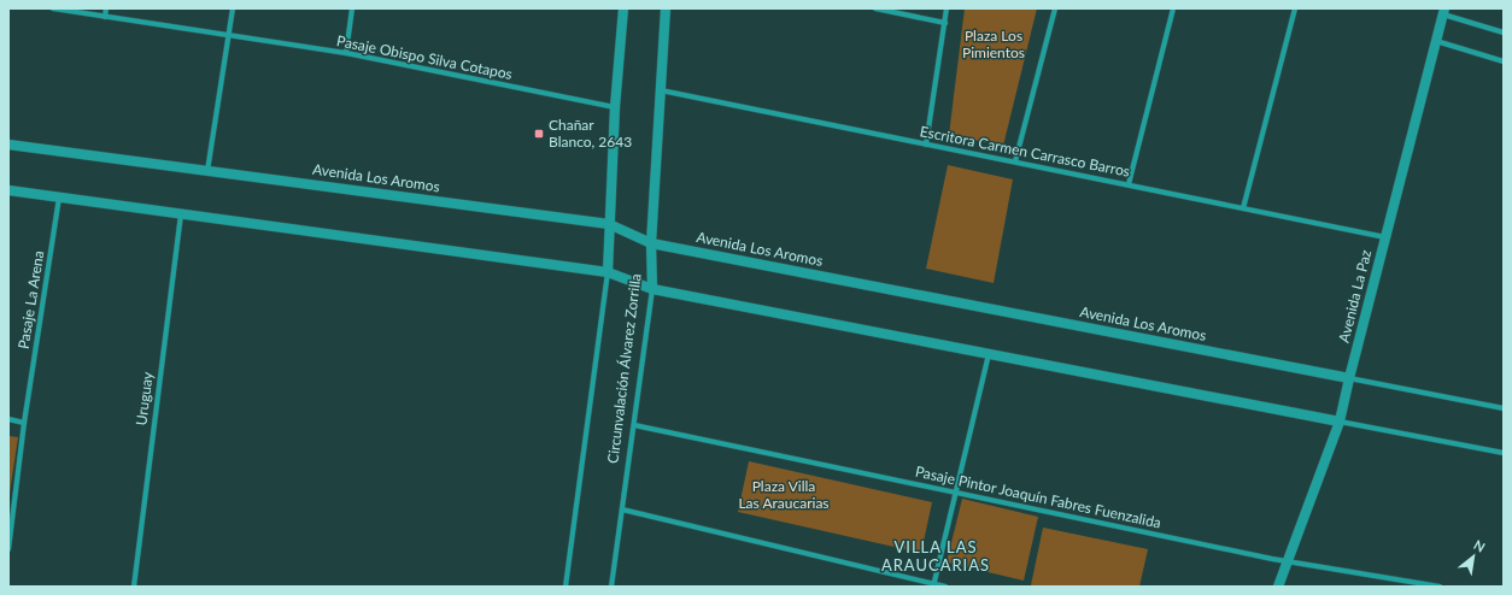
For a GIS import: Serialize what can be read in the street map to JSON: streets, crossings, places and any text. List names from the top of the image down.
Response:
{
  "streets": {
    "main road": ["Avenida Los Aromos", "Avenida La Paz", "Circunvalación Álvarez Zorrilla"],
    "street": [
      "Pasaje Obispo Silva Cotapos",
      "Escritora Carmen Carrasco Barros",
      "Pasaje La Arena",
      "Uruguay",
      "Pasaje Pintor Joaquín Fabres Fuenzalida"
    ]
  },
  "crossings": [
    ["Pasaje Obispo Silva Cotapos", "Circunvalación Álvarez Zorrilla"],
    ["Escritora Carmen Carrasco Barros", "Avenida La Paz"],
    ["Escritora Carmen Carrasco Barros", "Circunvalación Álvarez Zorrilla"],
    ["Avenida Los Aromos", "Avenida La Paz"],
    ["Avenida Los Aromos", "Circunvalación Álvarez Zorrilla"],
    ["Avenida La Paz", "Pasaje Pintor Joaquín Fabres Fuenzalida"],
    ["Circunvalación Álvarez Zorrilla", "Pasaje Pintor Joaquín Fabres Fuenzalida"]
  ],
  "districts": ["VILLA LAS ARAUCARIAS"],
  "parks": ["Plaza Los Pimientos", "Plaza Villa Las Araucarias"],
  "places": {
    "transit": ["Chañar Blanco, 2643"]
  },
  "north": "top right"
}
